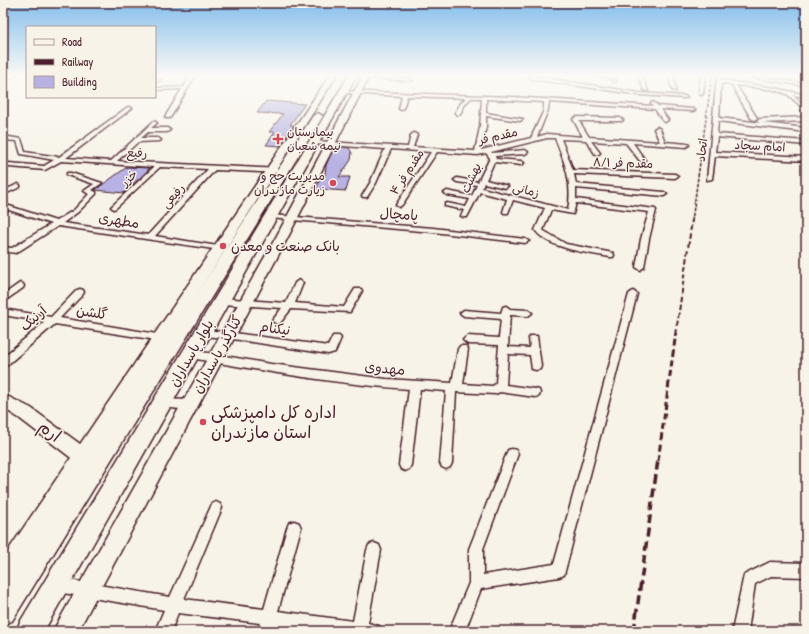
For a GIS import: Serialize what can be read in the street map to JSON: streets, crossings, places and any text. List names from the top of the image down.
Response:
{
  "streets": {
    "highway": ["بلوار پاسداران"],
    "main road": ["کنارگذر پاسداران", "ارم"],
    "street": [
      "مقدم فر",
      "امام سجاد",
      "اتحاد",
      "رفیع",
      "مقدم فر ۸/۱",
      "مقدم فر ۴",
      "خزر",
      "بهشت",
      "زمانی",
      "رفیعی",
      "پامچال",
      "مطهری",
      "گلشن",
      "آرنیک",
      "نیکنام",
      "مهدوی"
    ]
  },
  "crossings": [
    ["مقدم فر", "مقدم فر ۴"],
    ["مقدم فر", "بهشت"],
    ["مقدم فر", "بلوار پاسداران"],
    ["مقدم فر", "کنارگذر پاسداران"],
    ["امام سجاد", "اتحاد"],
    ["رفیع", "خزر"],
    ["رفیع", "رفیعی"],
    ["رفیع", "بلوار پاسداران"],
    ["بهشت", "زمانی"],
    ["رفیعی", "مطهری"],
    ["پامچال", "بلوار پاسداران"],
    ["پامچال", "کنارگذر پاسداران"],
    ["مطهری", "بلوار پاسداران"],
    ["گلشن", "آرنیک"],
    ["گلشن", "بلوار پاسداران"],
    ["نیکنام", "بلوار پاسداران"],
    ["نیکنام", "کنارگذر پاسداران"],
    ["بلوار پاسداران", "کنارگذر پاسداران"],
    ["بلوار پاسداران", "مهدوی"],
    ["بلوار پاسداران", "ارم"],
    ["کنارگذر پاسداران", "مهدوی"]
  ],
  "places": {
    "health": ["بیمارستان نیمه شعبان"],
    "other": ["مدیریت حج و زیارت مازندران", "بانک صنعت و معدن", "اداره کل دامپزشکی استان مازندران"]
  },
  "legend": ["Road", "Railway", "Building"]
}
